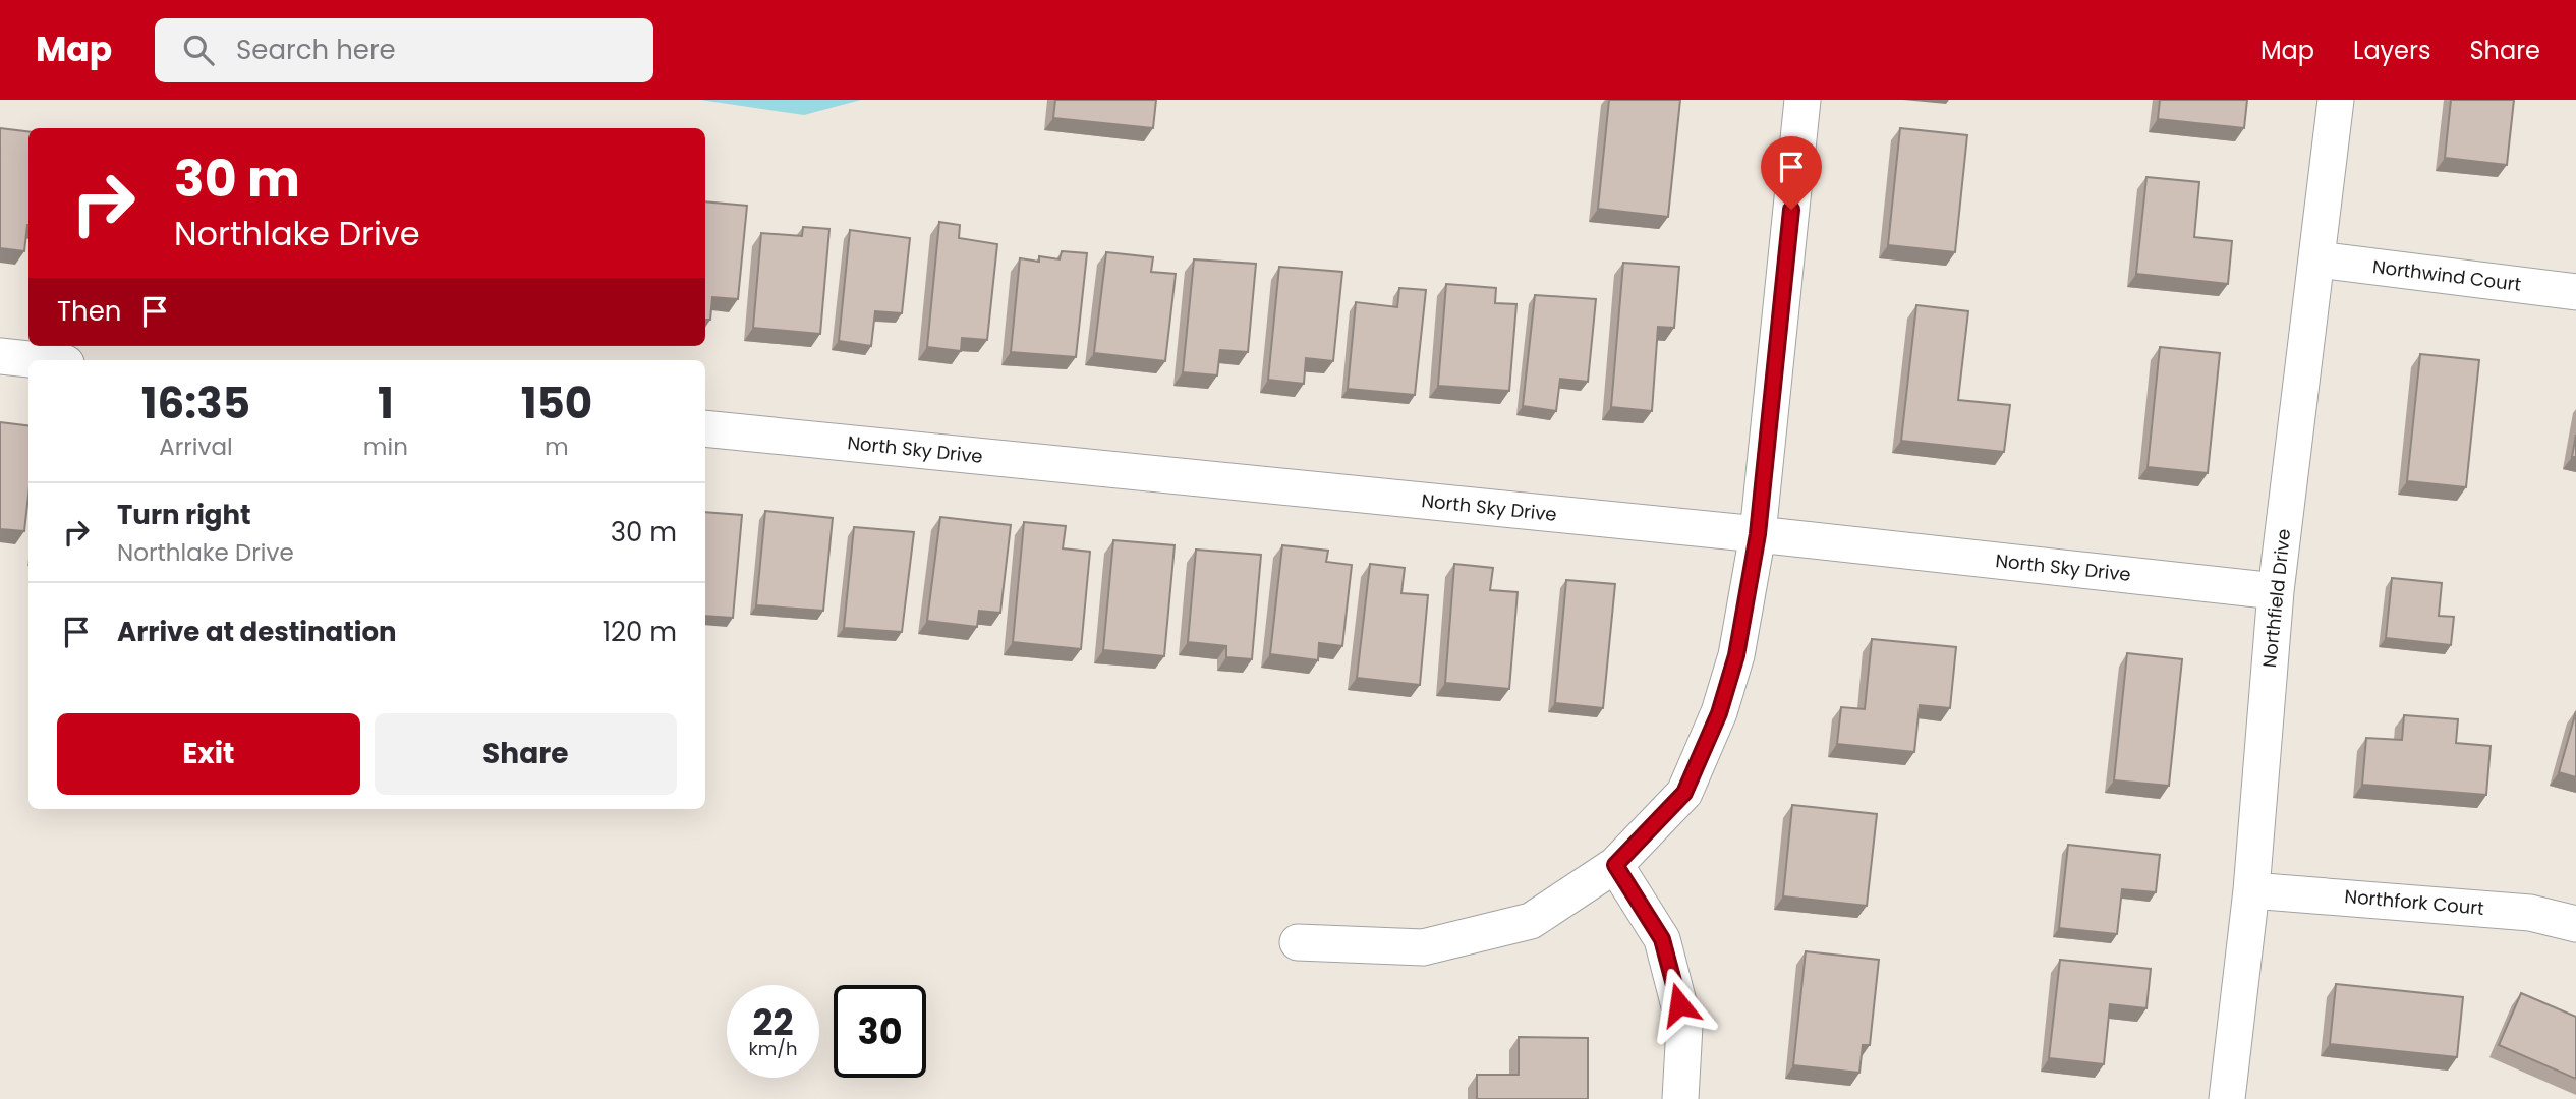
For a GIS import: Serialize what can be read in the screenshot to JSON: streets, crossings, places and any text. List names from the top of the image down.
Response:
{
  "streets": {
    "street": [
      "Northwind Court",
      "North Sky Drive",
      "Northfield Drive",
      "Northfork Court"
    ]
  },
  "crossings": [
    ["Northwind Court", "Northfield Drive"],
    ["North Sky Drive", "Northfield Drive"],
    ["Northfield Drive", "Northfork Court"]
  ],
  "page": {
    "header": "Map",
    "search": "Search here",
    "nav": ["Map", "Layers", "Share"],
    "turn": ["30 m", "Northlake Drive"],
    "then": "Then",
    "eta": [
      "16:35",
      "Arrival",
      "1",
      "min",
      "150",
      "m"
    ],
    "list": [
      {
        "name": "Turn right",
        "note": "Northlake Drive",
        "value": "30 m"
      },
      {
        "name": "Arrive at destination",
        "value": "120 m"
      }
    ],
    "buttons": ["Exit", "Share"],
    "speed": "22 km/h",
    "limit": "30"
  }
}
